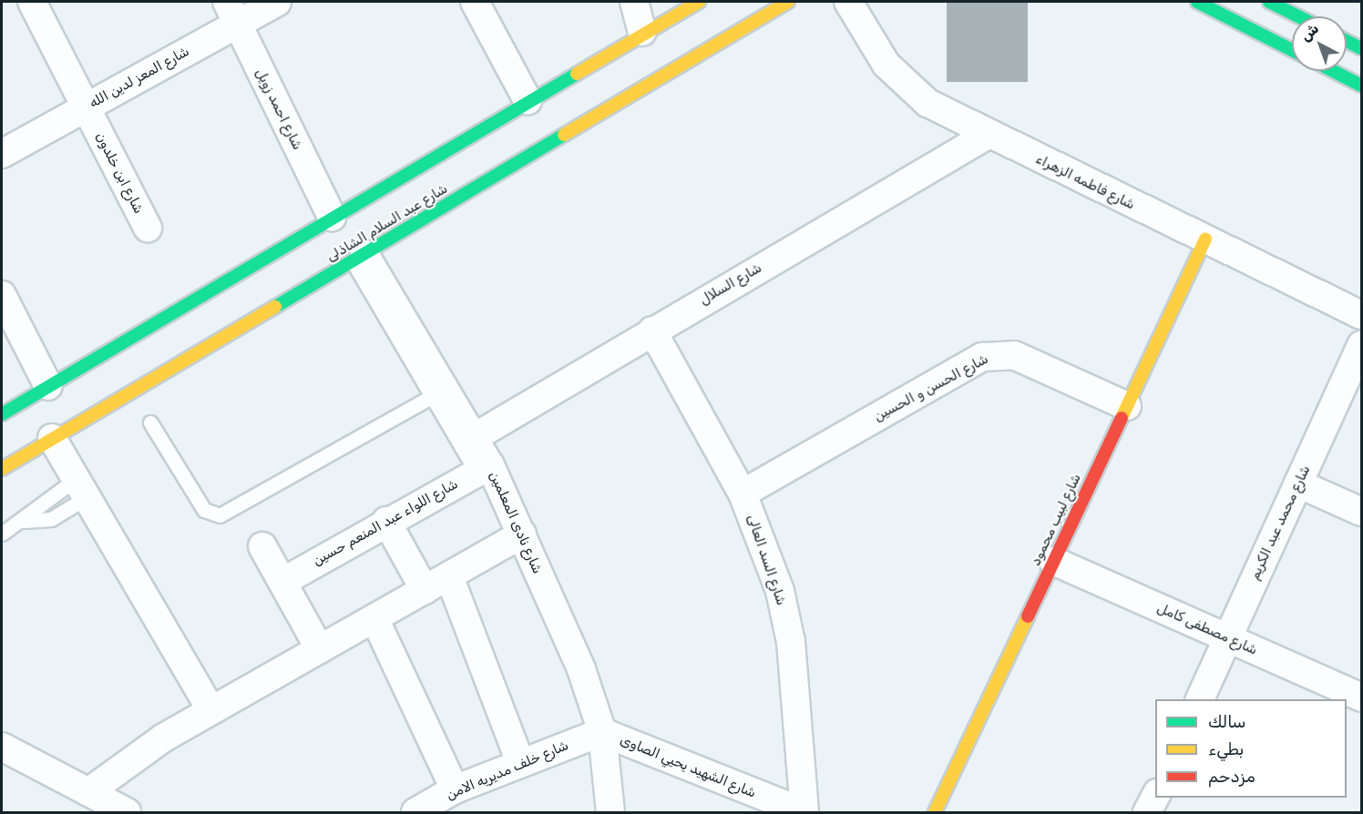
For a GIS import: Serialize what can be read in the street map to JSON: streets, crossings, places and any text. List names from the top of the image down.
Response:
{
  "streets": {
    "main road": ["شارع عبد السلام الشاذلى", "شارع لبيب محمود"],
    "street": [
      "شارع المعز لدين الله",
      "شارع احمد زويل",
      "شارع ابن خلدون",
      "شارع فاطمه الزهراء",
      "شارع السلال",
      "شارع الحسن و الحسين",
      "شارع اللواء عبد المنعم حسين",
      "شارع نادى المعلمين",
      "شارع محمد عبد الكريم",
      "شارع السد العالى",
      "شارع مصطفى كامل",
      "شارع الشهيد يحيي الصاوى",
      "شارع خلف مديريه الامن"
    ]
  },
  "crossings": [
    ["شارع المعز لدين الله", "شارع احمد زويل"],
    ["شارع المعز لدين الله", "شارع ابن خلدون"],
    ["شارع فاطمه الزهراء", "شارع السلال"],
    ["شارع فاطمه الزهراء", "شارع لبيب محمود"],
    ["شارع عبد السلام الشاذلى", "شارع نادى المعلمين"],
    ["شارع السلال", "شارع نادى المعلمين"],
    ["شارع السلال", "شارع السد العالى"],
    ["شارع الحسن و الحسين", "شارع لبيب محمود"],
    ["شارع الحسن و الحسين", "شارع السد العالى"],
    ["شارع لبيب محمود", "شارع مصطفى كامل"],
    ["شارع اللواء عبد المنعم حسين", "شارع نادى المعلمين"],
    ["شارع نادى المعلمين", "شارع الشهيد يحيي الصاوى"],
    ["شارع نادى المعلمين", "شارع خلف مديريه الامن"],
    ["شارع محمد عبد الكريم", "شارع مصطفى كامل"],
    ["شارع السد العالى", "شارع الشهيد يحيي الصاوى"],
    ["شارع الشهيد يحيي الصاوى", "شارع خلف مديريه الامن"]
  ],
  "legend": ["سالك", "بطيء", "مزدحم"],
  "north": "top left"
}
